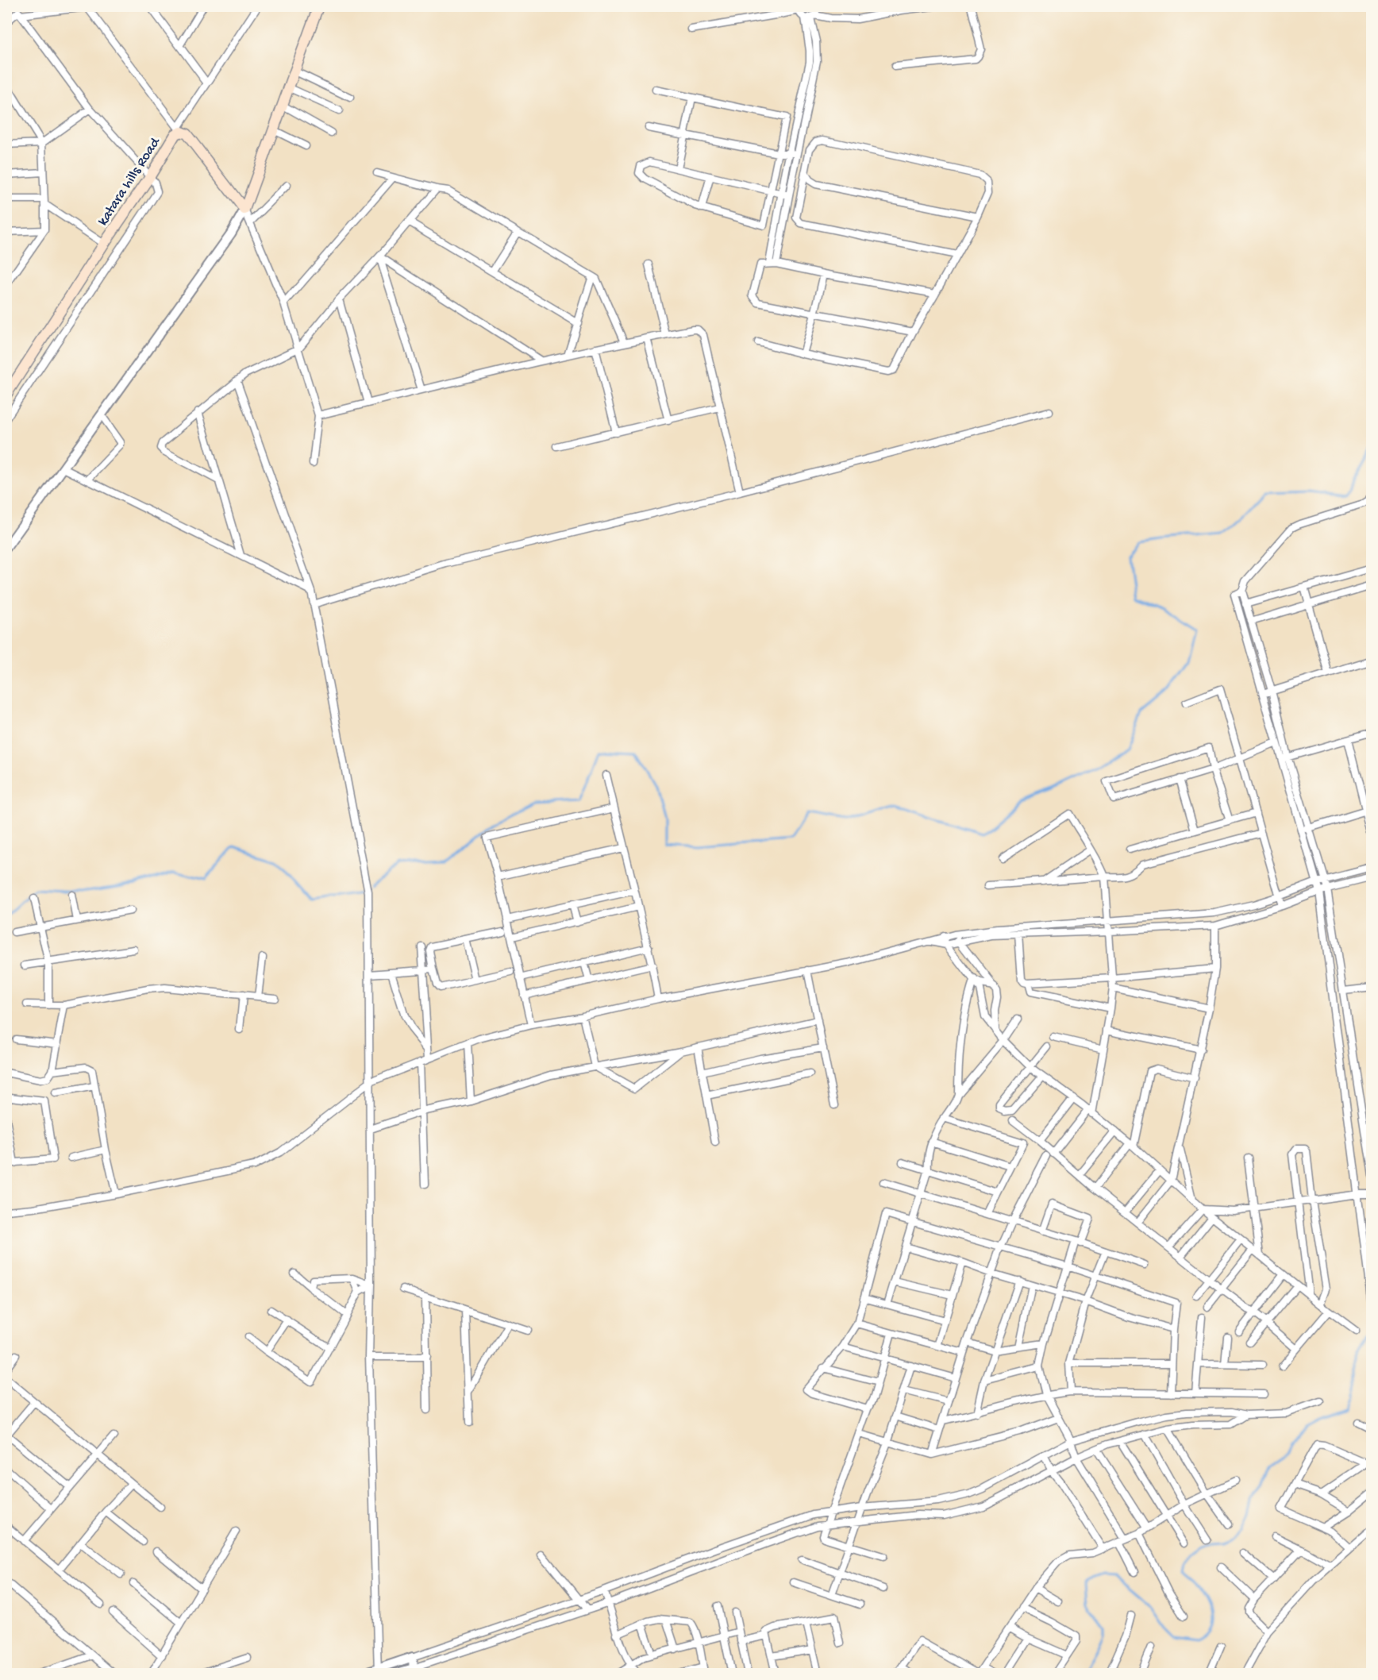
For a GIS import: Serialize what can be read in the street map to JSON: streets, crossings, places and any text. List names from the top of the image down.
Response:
{
  "streets": {
    "main road": ["katara hills Road"]
  }
}
